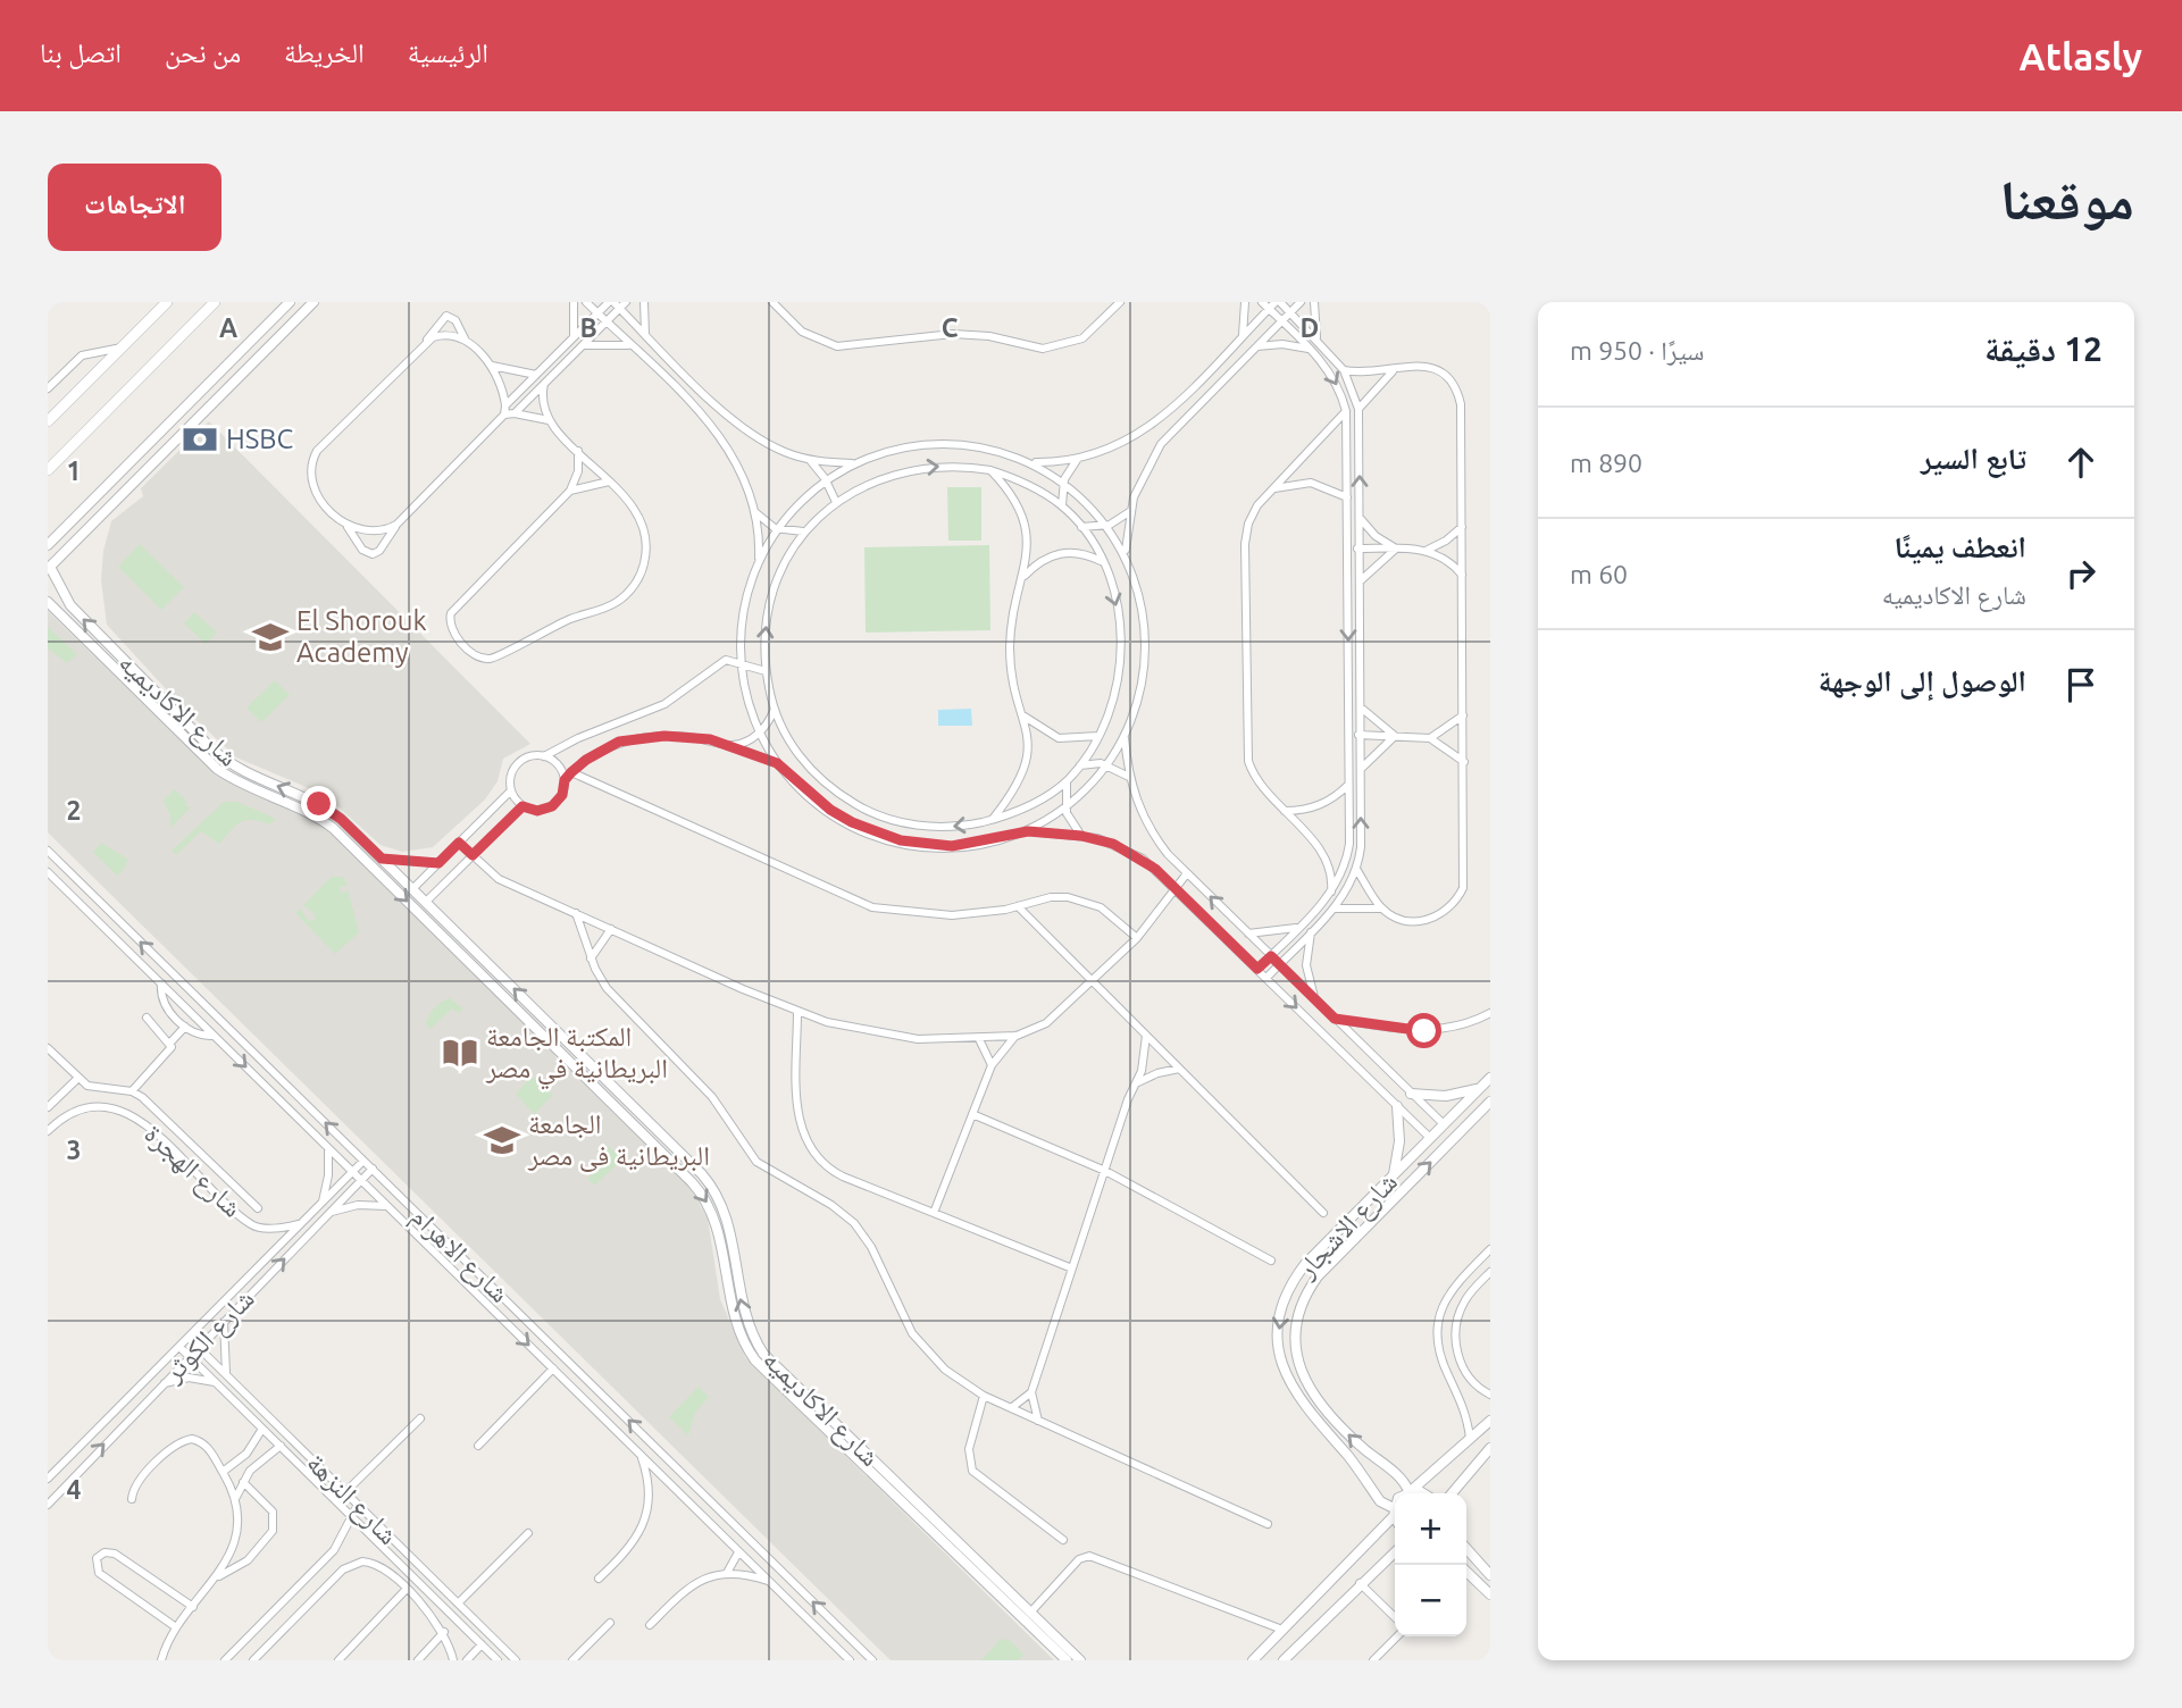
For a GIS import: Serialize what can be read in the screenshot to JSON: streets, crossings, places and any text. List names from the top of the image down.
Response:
{
  "streets": {
    "street": [
      "شارع الاكاديميه",
      "شارع الهجرة",
      "شارع الاشجار",
      "شارع الاهرام",
      "شارع الكوثر",
      "شارع النزهة"
    ]
  },
  "crossings": [
    ["شارع الهجرة", "شارع الكوثر"],
    ["شارع الاهرام", "شارع الكوثر"],
    ["شارع الكوثر", "شارع النزهة"]
  ],
  "places": {
    "bank": ["HSBC"],
    "school or university": ["El Shorouk Academy", "الجامعة البريطانية فى مصر"],
    "library": ["المكتبة الجامعة البريطانية في مصر"]
  },
  "page": {
    "header": "Atlasly",
    "nav": [
      "الرئيسية",
      "الخريطة",
      "من نحن",
      "اتصل بنا"
    ],
    "title": "موقعنا",
    "buttons": "الاتجاهات",
    "heading": ["12 دقيقة", "سيرًا · 950 m"],
    "list": [
      ["تابع السير", "890 m"],
      ["انعطف يمينًا", "شارع الاكاديميه", "60 m"],
      "الوصول إلى الوجهة"
    ],
    "map_buttons": ["+", "−"]
  },
  "grid": {
    "columns": [
      "A",
      "B",
      "C",
      "D"
    ],
    "rows": [
      "1",
      "2",
      "3",
      "4"
    ]
  }
}
